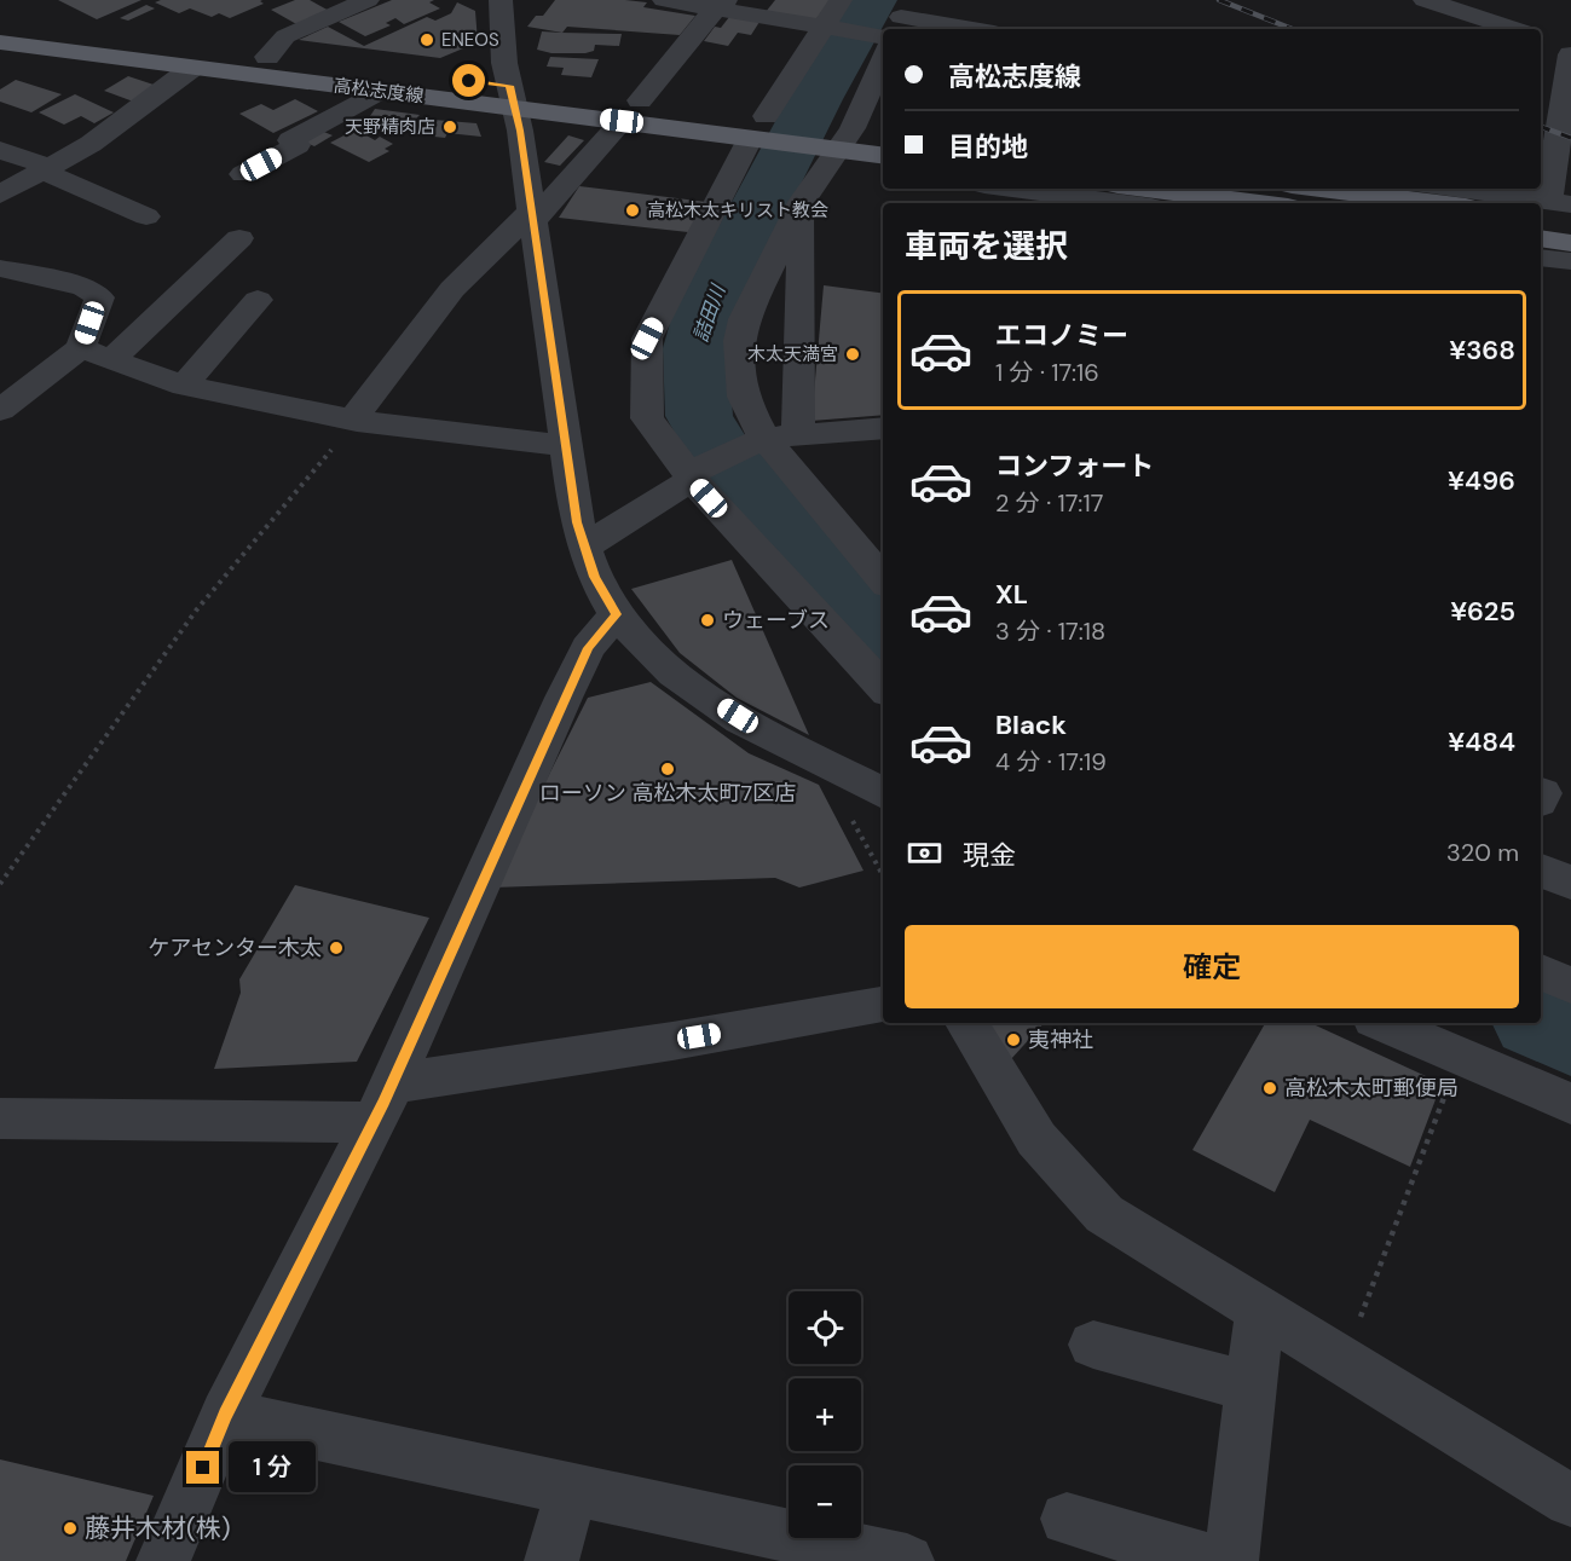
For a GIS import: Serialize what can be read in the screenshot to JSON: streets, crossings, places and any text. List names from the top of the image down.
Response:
{
  "streets": {
    "main road": ["高松志度線"]
  },
  "water": ["詰田川"],
  "places": [
    "ENEOS",
    "天野精肉店",
    "高松木太キリスト教会",
    "木太天満宮",
    "ウェーブス",
    "ローソン 高松木太町7区店",
    "ケアセンター木太",
    "夷神社",
    "高松木太町郵便局",
    "藤井木材(株)"
  ],
  "page": {
    "banner": ["高松志度線", "目的地"],
    "heading": "車両を選択",
    "list": [
      {
        "name": "エコノミー",
        "note": "1 分 · 17:16",
        "value": "¥368"
      },
      {
        "name": "コンフォート",
        "note": "2 分 · 17:17",
        "value": "¥496"
      },
      {
        "name": "XL",
        "note": "3 分 · 17:18",
        "value": "¥625"
      },
      {
        "name": "Black",
        "note": "4 分 · 17:19",
        "value": "¥484"
      }
    ],
    "pay": ["現金", "320 m"],
    "buttons": "確定",
    "map_buttons": ["+", "−"],
    "bubble": "1 分"
  }
}
